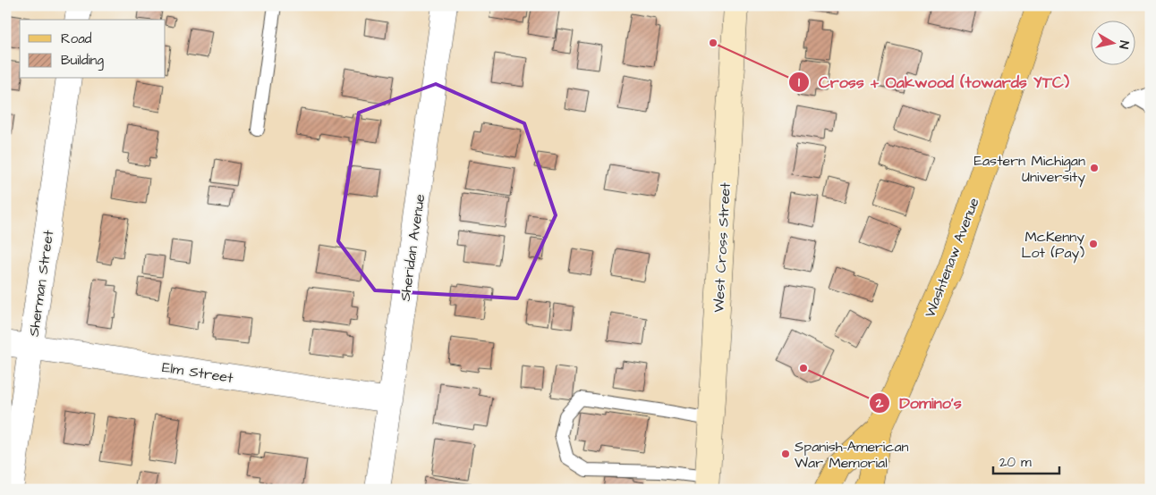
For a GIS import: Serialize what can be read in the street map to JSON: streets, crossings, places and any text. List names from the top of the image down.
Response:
{
  "streets": {
    "main road": ["West Cross Street", "Washtenaw Avenue"],
    "street": ["Sheridan Avenue", "Sherman Street", "Elm Street"]
  },
  "crossings": [
    ["Sheridan Avenue", "Elm Street"],
    ["Sherman Street", "Elm Street"]
  ],
  "places": [
    "Cross + Oakwood (towards YTC)",
    "Eastern Michigan University",
    "McKenny Lot (Pay)",
    "Domino's",
    "Spanish-American War Memorial"
  ],
  "legend": ["Road", "Building"],
  "scale_bar": "20 m",
  "north": "right"
}
